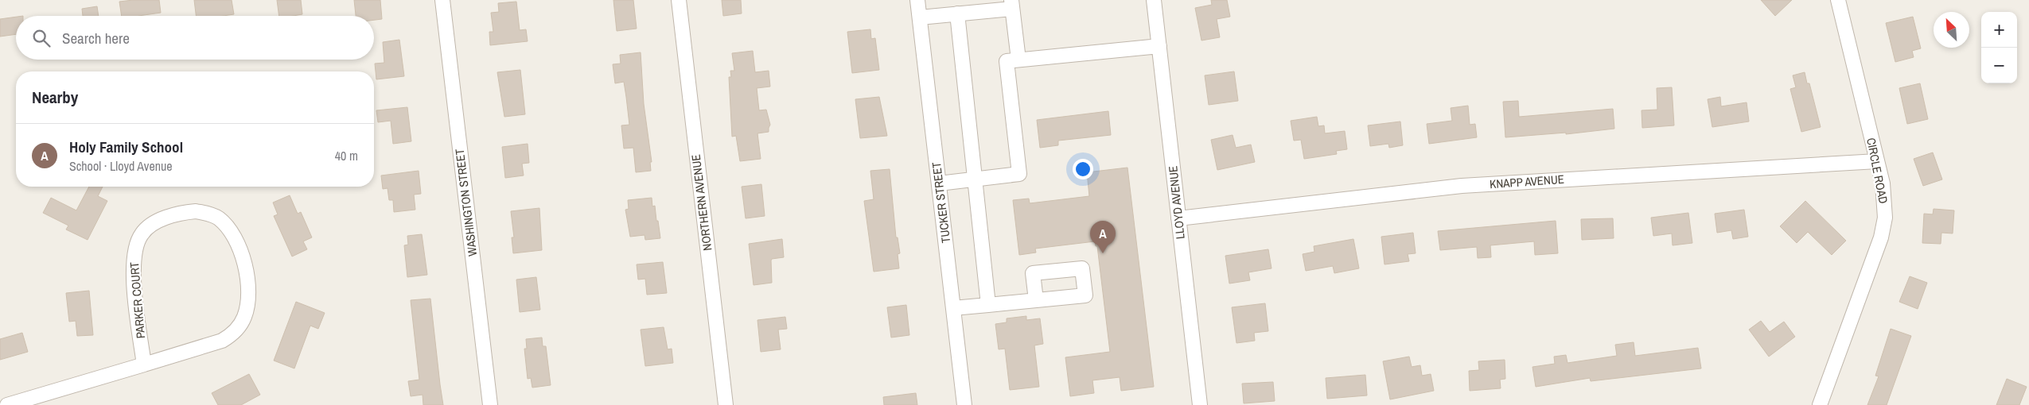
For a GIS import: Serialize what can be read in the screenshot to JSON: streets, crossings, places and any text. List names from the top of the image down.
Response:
{
  "streets": {
    "street": [
      "CIRCLE ROAD",
      "KNAPP AVENUE",
      "WASHINGTON STREET",
      "NORTHERN AVENUE",
      "TUCKER STREET",
      "LLOYD AVENUE",
      "PARKER COURT"
    ]
  },
  "crossings": [
    ["CIRCLE ROAD", "KNAPP AVENUE"],
    ["KNAPP AVENUE", "LLOYD AVENUE"]
  ],
  "north": "top left",
  "page": {
    "map_buttons": ["+", "−"],
    "search": "Search here",
    "heading": "Nearby",
    "list": [
      {
        "mark": "A",
        "name": "Holy Family School",
        "note": "School · Lloyd Avenue",
        "value": "40 m"
      }
    ],
    "pins": "A"
  }
}
